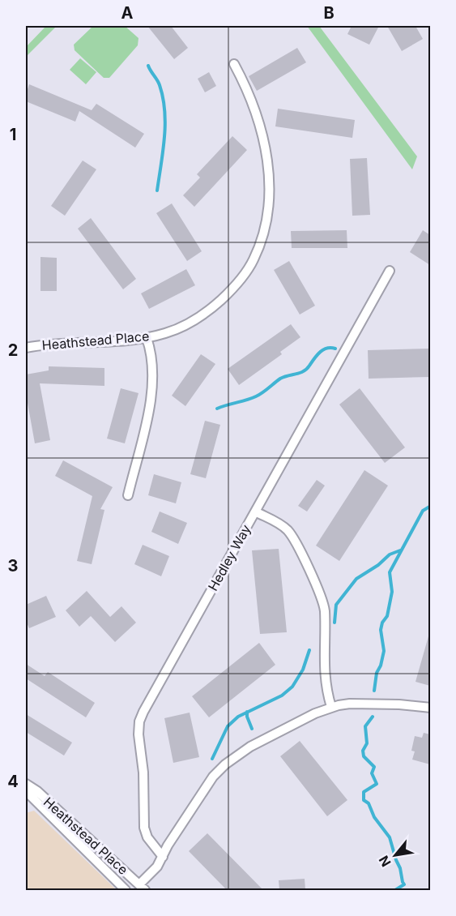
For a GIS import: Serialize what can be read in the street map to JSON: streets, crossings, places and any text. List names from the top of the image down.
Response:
{
  "streets": {
    "street": ["Heathstead Place", "Hedley Way"]
  },
  "north": "bottom left",
  "grid": {
    "columns": ["A", "B"],
    "rows": [
      "1",
      "2",
      "3",
      "4"
    ]
  }
}
